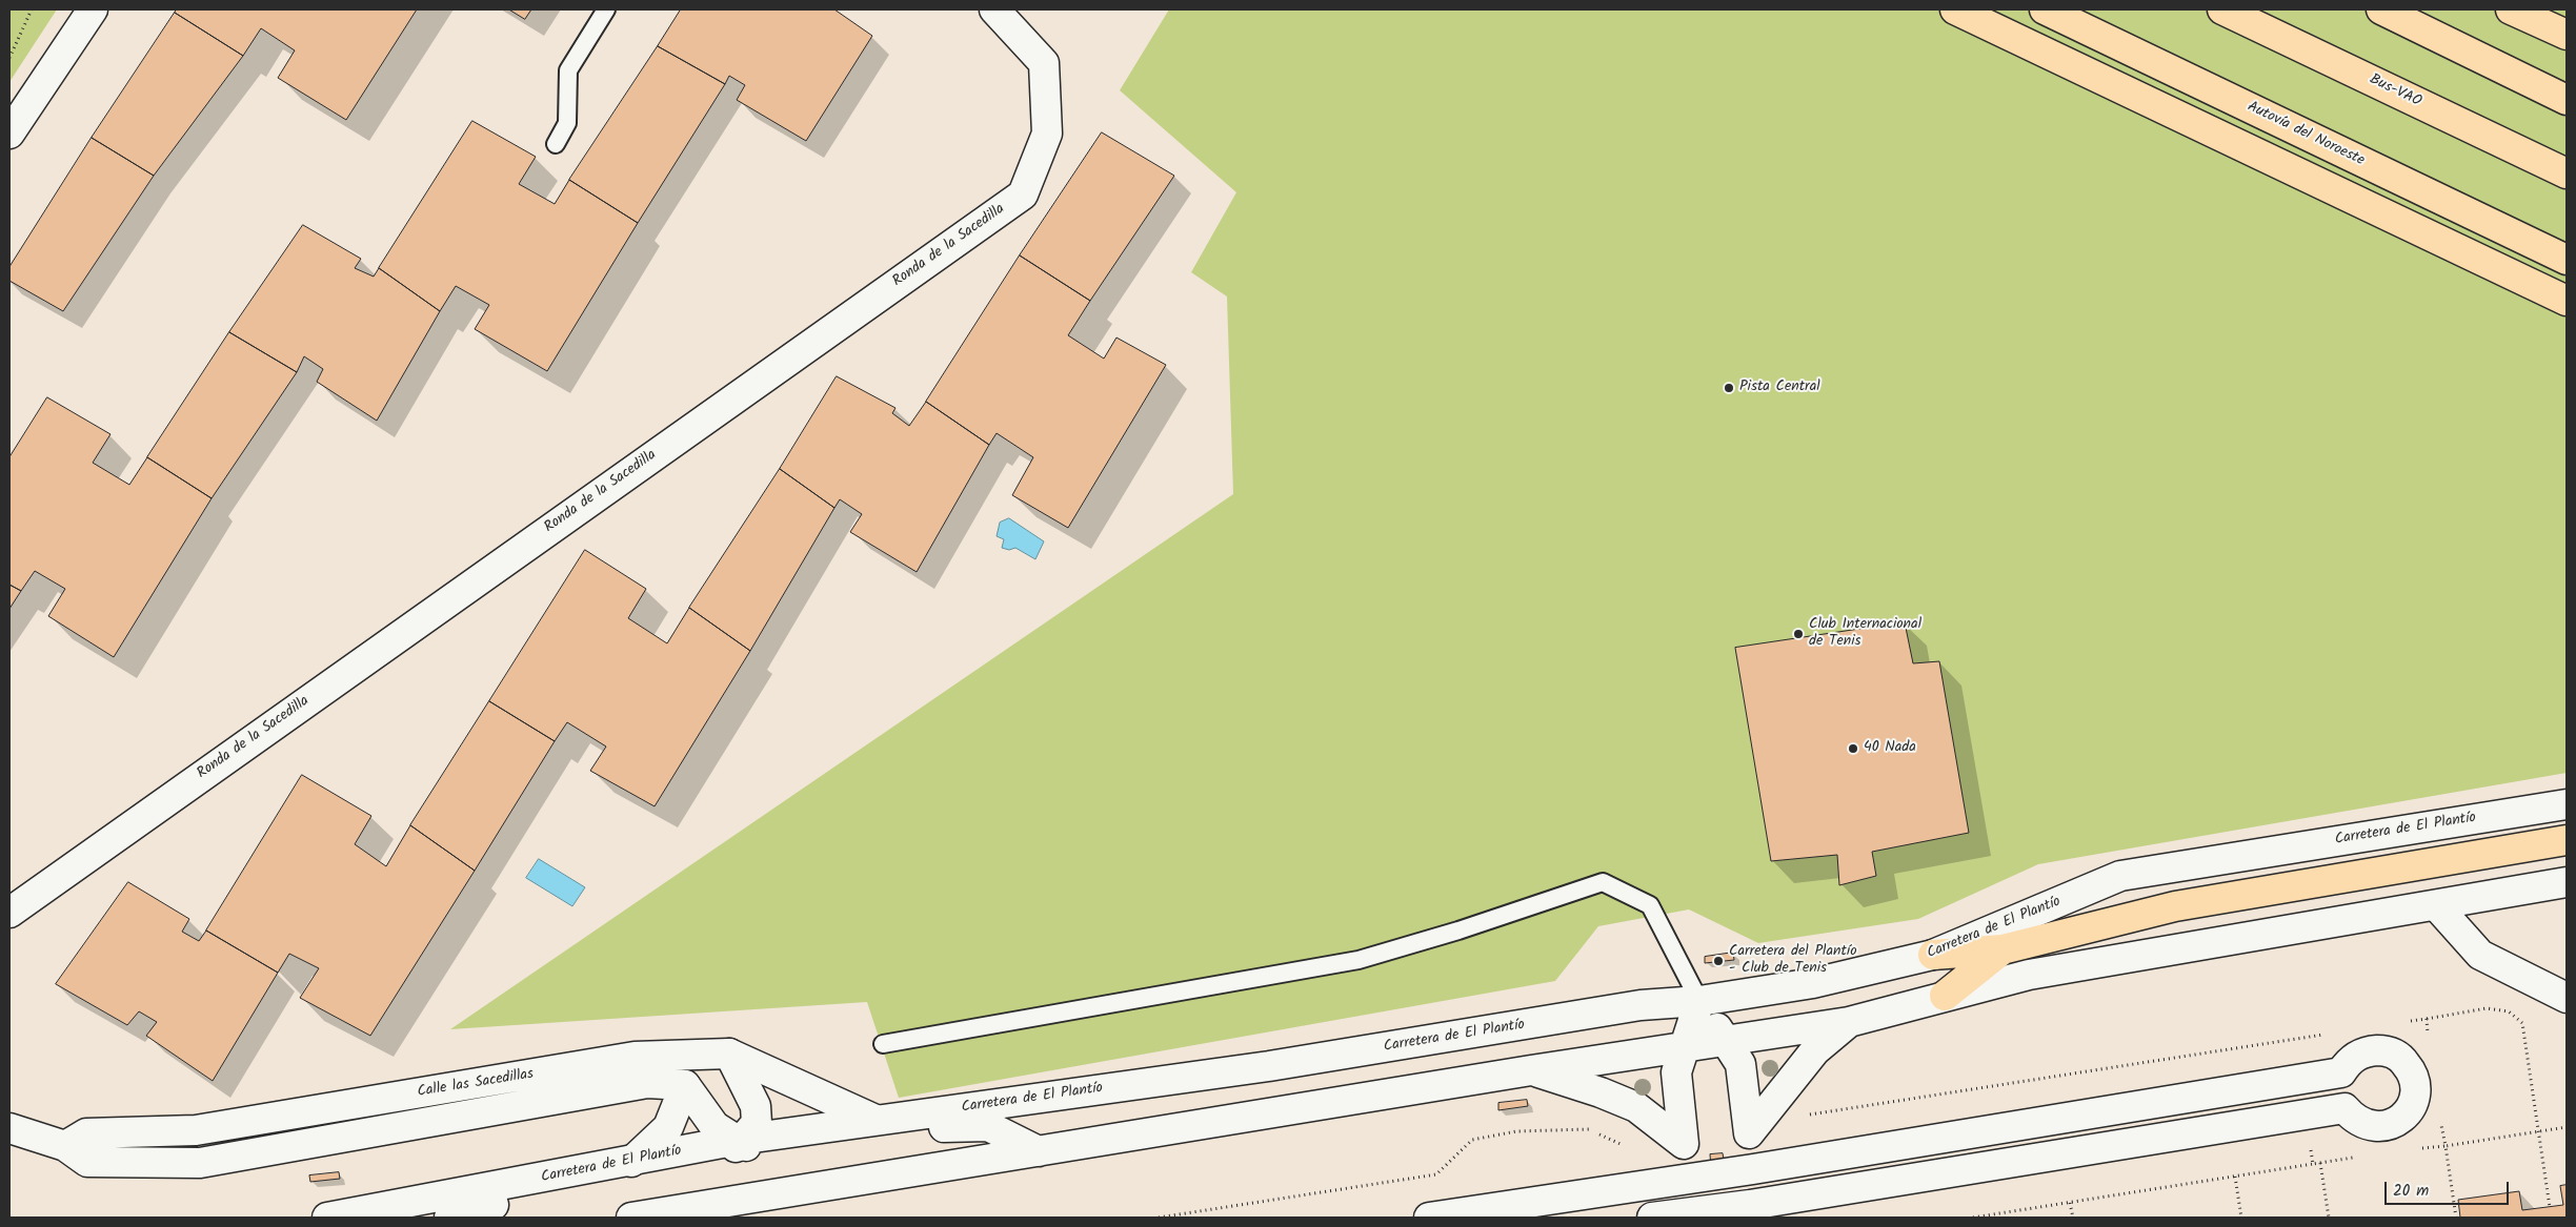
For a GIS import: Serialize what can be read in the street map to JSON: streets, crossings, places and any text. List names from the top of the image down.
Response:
{
  "streets": {
    "highway": ["Bus-VAO", "Autovía del Noroeste"],
    "street": ["Ronda de la Sacedilla", "Carretera de El Plantío", "Calle las Sacedillas"]
  },
  "crossings": [
    ["Carretera de El Plantío", "Calle las Sacedillas"]
  ],
  "places": [
    "Pista Central",
    "Club Internacional de Tenis",
    "40 Nada",
    "Carretera del Plantío - Club de Tenis"
  ],
  "scale_bar": "20 m"
}
